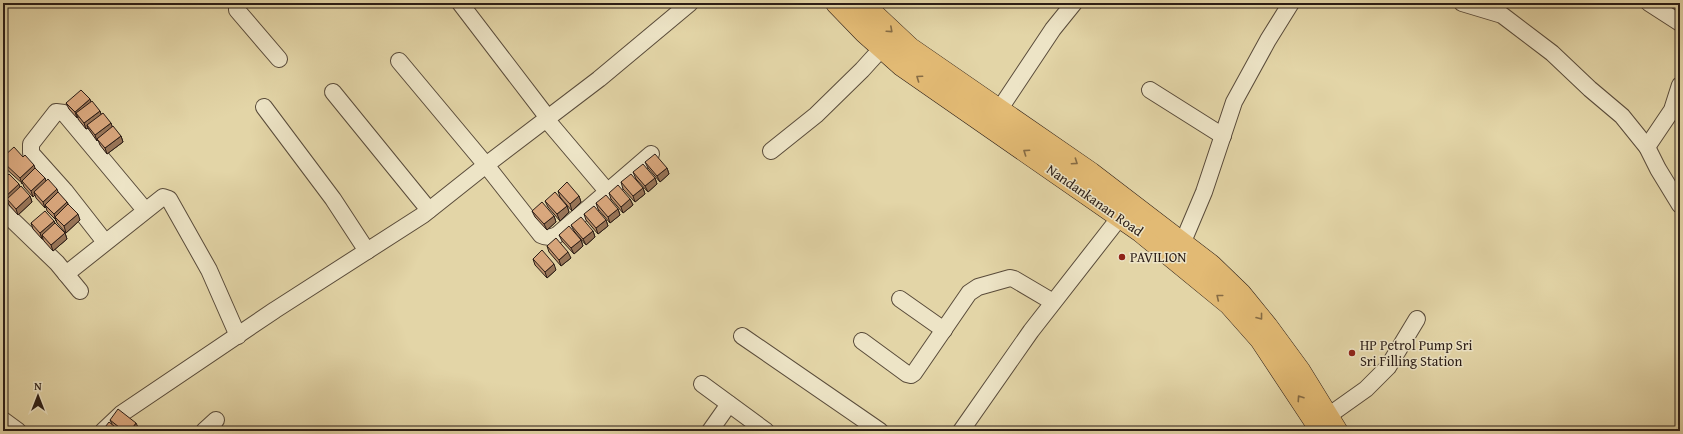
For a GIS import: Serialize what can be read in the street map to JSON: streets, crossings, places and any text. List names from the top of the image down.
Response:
{
  "streets": {
    "main road": ["Nandankanan Road"]
  },
  "places": ["PAVILION", "HP Petrol Pump Sri Sri Filling Station"],
  "north": "top"
}
